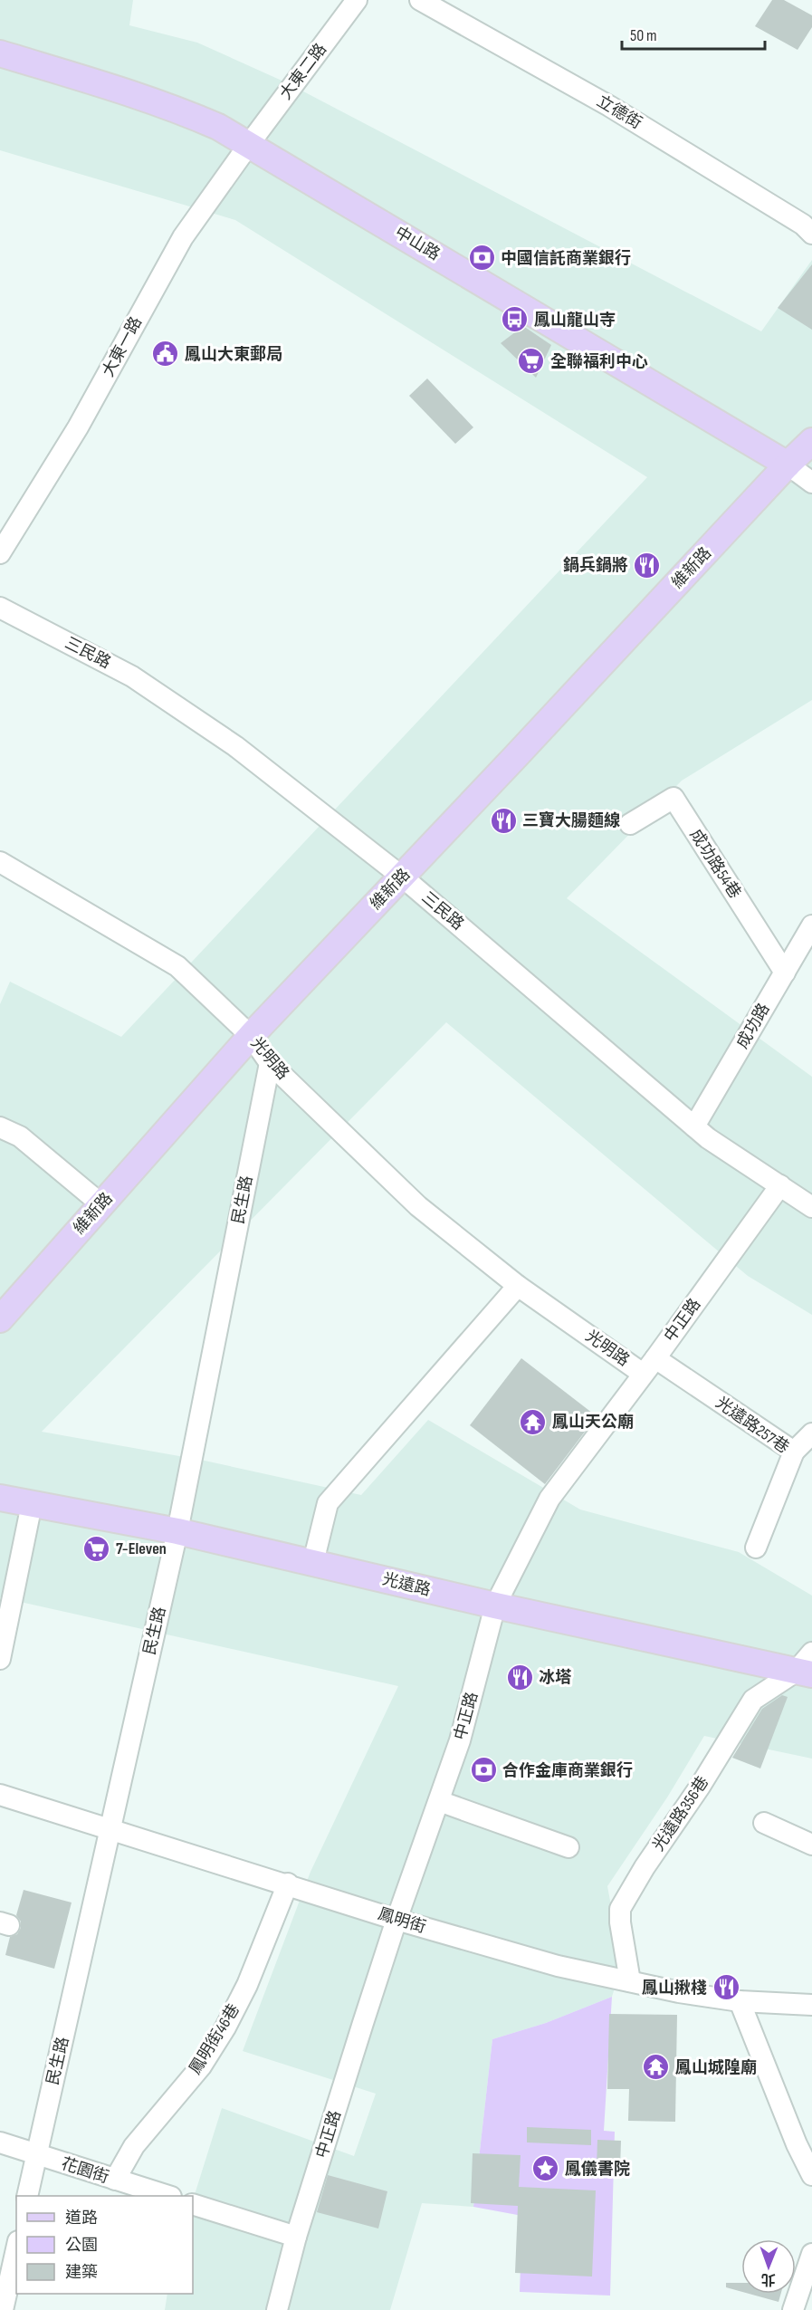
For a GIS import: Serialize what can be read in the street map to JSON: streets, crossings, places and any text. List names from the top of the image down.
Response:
{
  "streets": {
    "main road": ["中山路", "維新路", "光遠路"],
    "street": [
      "大東二路",
      "立德街",
      "大東一路",
      "三民路",
      "成功路54巷",
      "成功路",
      "光明路",
      "民生路",
      "中正路",
      "光遠路257巷",
      "光遠路356巷",
      "鳳明街",
      "鳳明街46巷",
      "花園街"
    ]
  },
  "crossings": [
    ["大東二路", "中山路"],
    ["大東二路", "大東一路"],
    ["中山路", "大東一路"],
    ["中山路", "維新路"],
    ["維新路", "三民路"],
    ["維新路", "光明路"],
    ["三民路", "成功路"],
    ["三民路", "中正路"],
    ["成功路54巷", "成功路"],
    ["光明路", "民生路"],
    ["光明路", "中正路"],
    ["光明路", "光遠路257巷"],
    ["民生路", "光遠路"],
    ["民生路", "鳳明街"],
    ["民生路", "花園街"],
    ["中正路", "光遠路257巷"],
    ["中正路", "光遠路"],
    ["中正路", "鳳明街"],
    ["光遠路", "光遠路356巷"],
    ["光遠路356巷", "鳳明街"],
    ["鳳明街", "鳳明街46巷"],
    ["鳳明街46巷", "花園街"]
  ],
  "places": {
    "bank": ["中國信託商業銀行", "合作金庫商業銀行"],
    "bus stop": ["鳳山龍山寺"],
    "public building": ["鳳山大東郵局"],
    "supermarket": ["全聯福利中心", "7-Eleven"],
    "restaurant": [
      "鍋兵鍋將",
      "三寶大腸麵線",
      "冰塔",
      "鳳山揪棧"
    ],
    "temple": ["鳳山天公廟", "鳳山城隍廟"],
    "place": ["鳳儀書院"]
  },
  "legend": ["道路", "公園", "建築"],
  "scale_bar": "50 m",
  "north": "bottom"
}
